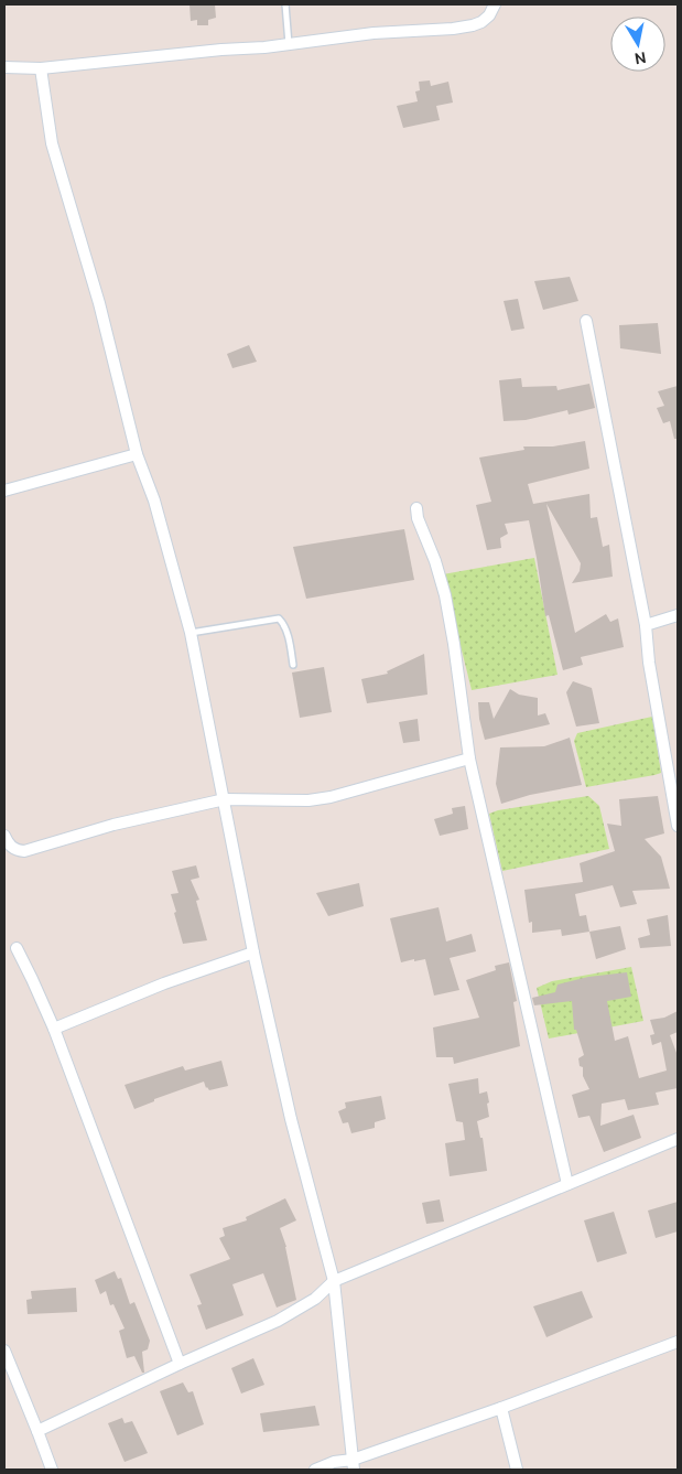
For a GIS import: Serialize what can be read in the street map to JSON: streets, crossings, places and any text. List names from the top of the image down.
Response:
{
  "north": "bottom"
}
